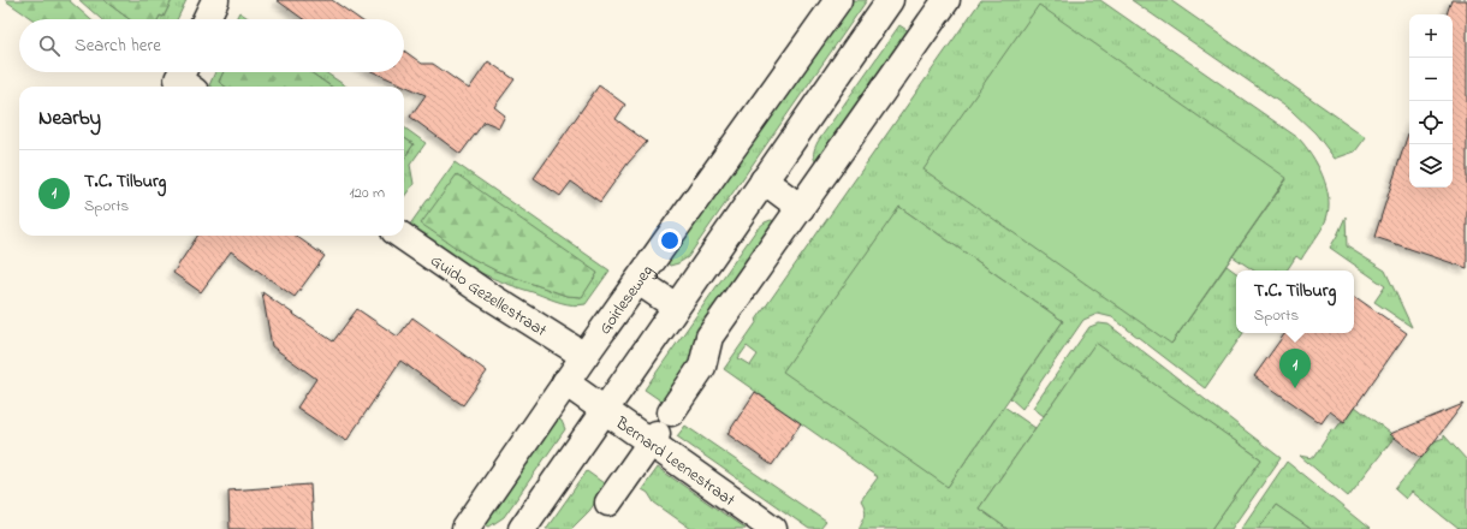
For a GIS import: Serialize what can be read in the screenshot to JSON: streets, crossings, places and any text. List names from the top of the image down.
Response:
{
  "streets": {
    "street": ["Guido Gezellestraat", "Goirleseweg", "Bernard Leenestraat"]
  },
  "crossings": [
    ["Guido Gezellestraat", "Goirleseweg"],
    ["Goirleseweg", "Bernard Leenestraat"]
  ],
  "page": {
    "map_buttons": ["+", "−"],
    "search": "Search here",
    "heading": "Nearby",
    "list": [
      {
        "mark": "1",
        "name": "T.C. Tilburg",
        "note": "Sports",
        "value": "120 m"
      }
    ],
    "popup": ["T.C. Tilburg", "Sports"],
    "pins": "1"
  }
}
